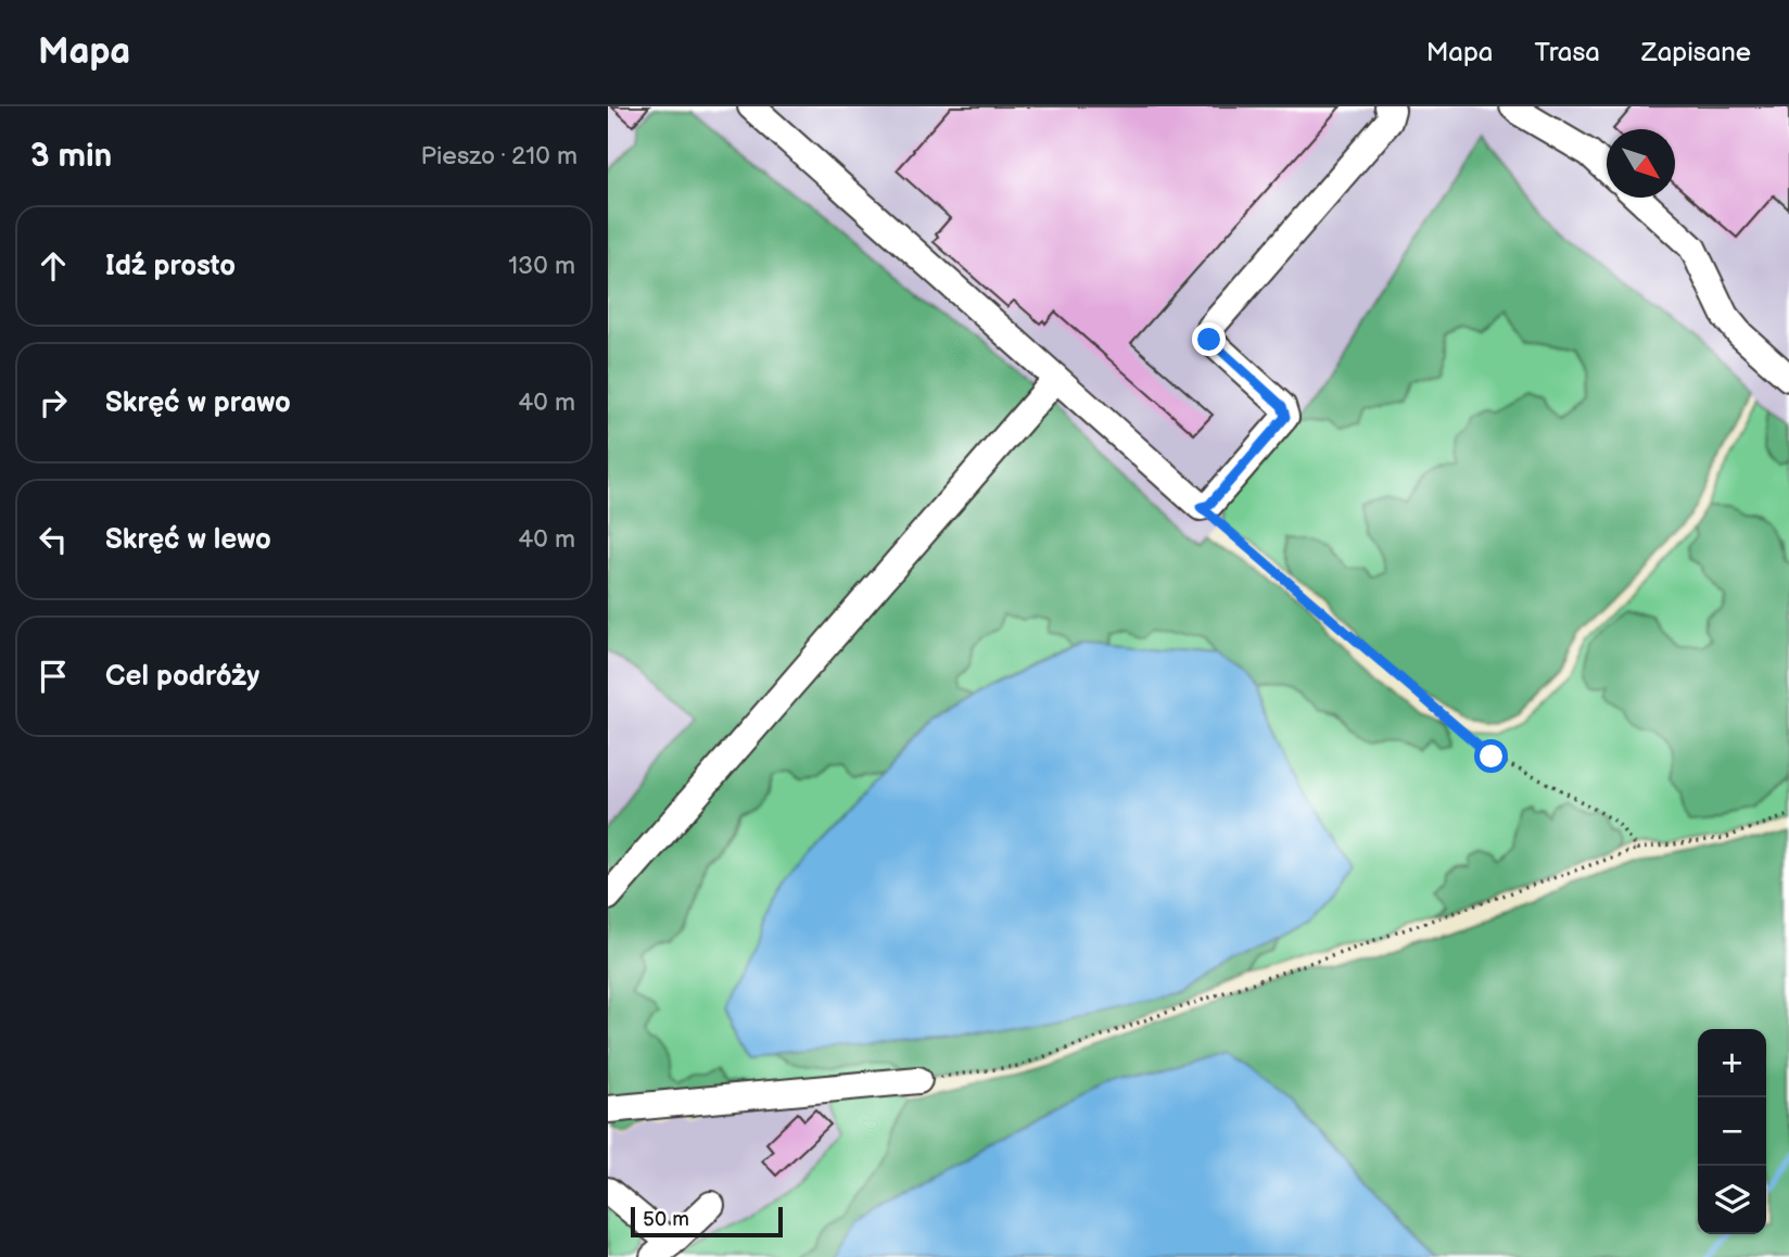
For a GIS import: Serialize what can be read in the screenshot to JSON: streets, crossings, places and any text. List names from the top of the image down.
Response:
{
  "scale_bar": "50 m",
  "north": "bottom right",
  "page": {
    "header": "Mapa",
    "nav": ["Mapa", "Trasa", "Zapisane"],
    "heading": ["3 min", "Pieszo · 210 m"],
    "list": [
      ["Idź prosto", "130 m"],
      ["Skręć w prawo", "40 m"],
      ["Skręć w lewo", "40 m"],
      "Cel podróży"
    ],
    "map_buttons": ["+", "−"],
    "scale": "50 m"
  }
}
